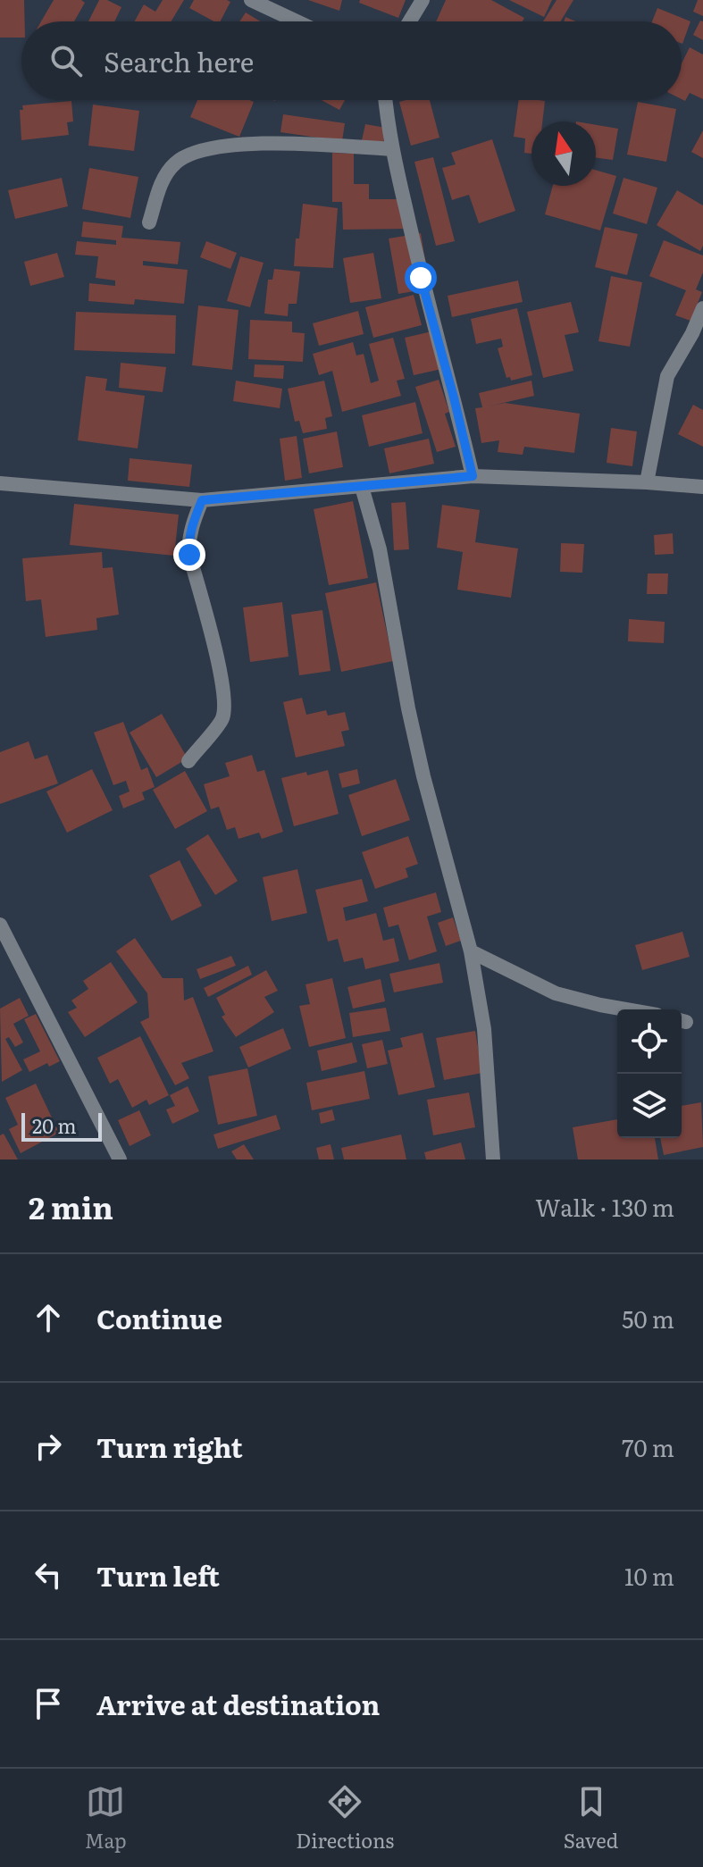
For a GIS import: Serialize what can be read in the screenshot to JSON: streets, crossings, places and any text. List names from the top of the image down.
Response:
{
  "scale_bar": "20 m",
  "north": "top",
  "page": {
    "search": "Search here",
    "scale": "20 m",
    "heading": ["2 min", "Walk · 130 m"],
    "list": [
      ["Continue", "50 m"],
      ["Turn right", "70 m"],
      ["Turn left", "10 m"],
      "Arrive at destination"
    ],
    "nav": ["Map", "Directions", "Saved"]
  }
}
